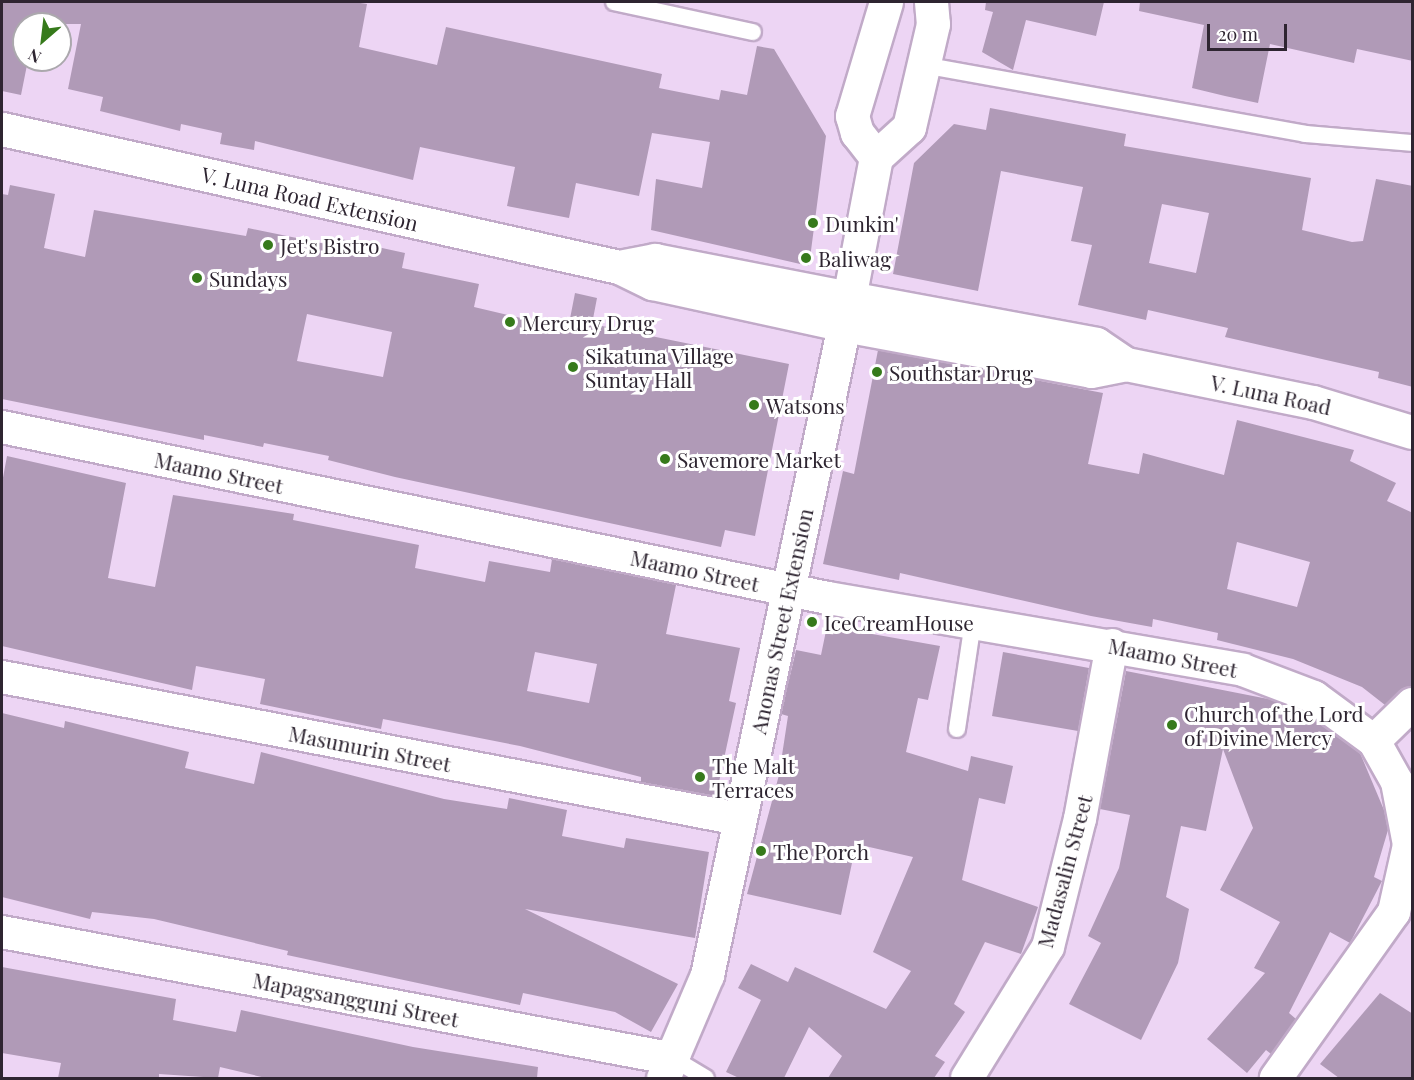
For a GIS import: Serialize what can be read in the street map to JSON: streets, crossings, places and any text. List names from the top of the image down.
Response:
{
  "streets": {
    "street": [
      "V. Luna Road Extension",
      "V. Luna Road",
      "Maamo Street",
      "Anonas Street Extension",
      "Masunurin Street",
      "Madasalin Street",
      "Mapagsangguni Street"
    ]
  },
  "crossings": [
    ["V. Luna Road Extension", "V. Luna Road"],
    ["V. Luna Road Extension", "Anonas Street Extension"],
    ["V. Luna Road", "Anonas Street Extension"],
    ["Maamo Street", "Anonas Street Extension"],
    ["Maamo Street", "Madasalin Street"],
    ["Anonas Street Extension", "Masunurin Street"],
    ["Anonas Street Extension", "Mapagsangguni Street"]
  ],
  "places": [
    "Dunkin'",
    "Jet's Bistro",
    "Baliwag",
    "Sundays",
    "Mercury Drug",
    "Sikatuna Village Suntay Hall",
    "Southstar Drug",
    "Watsons",
    "Savemore Market",
    "IceCreamHouse",
    "Church of the Lord of Divine Mercy",
    "The Malt Terraces",
    "The Porch"
  ],
  "scale_bar": "20 m",
  "north": "bottom left"
}
